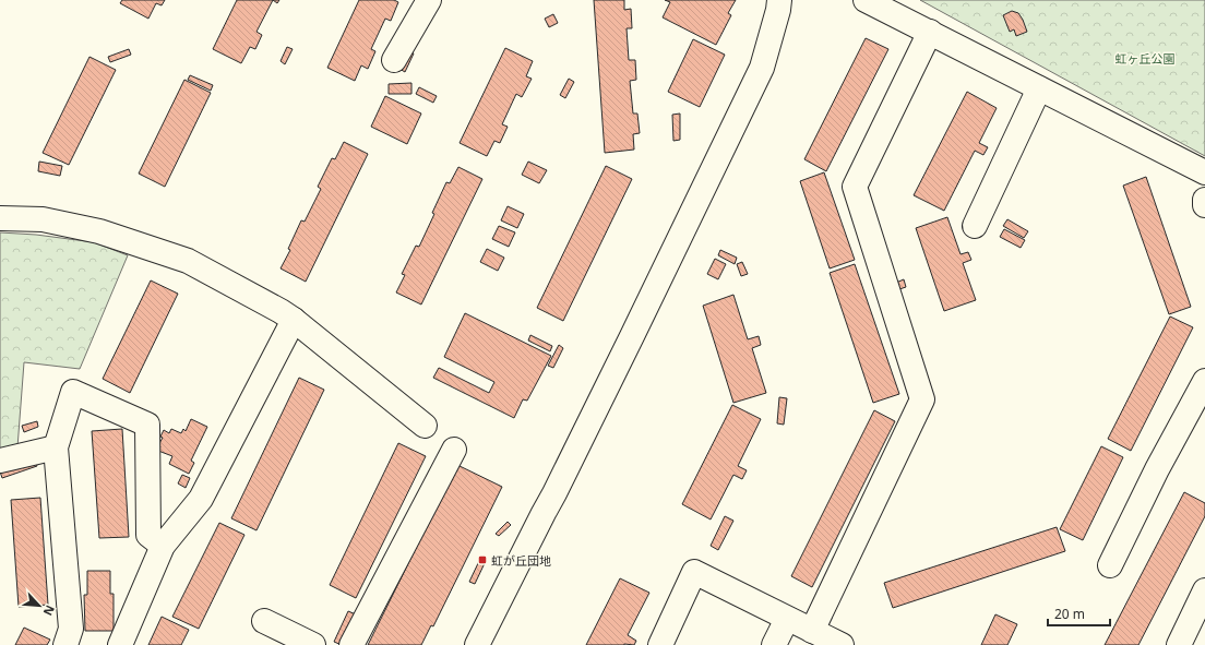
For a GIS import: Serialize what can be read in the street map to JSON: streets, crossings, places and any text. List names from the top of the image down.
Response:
{
  "parks": ["虹ヶ丘公園"],
  "places": {
    "transit": ["虹が丘団地"]
  },
  "scale_bar": "20 m",
  "north": "bottom right"
}
